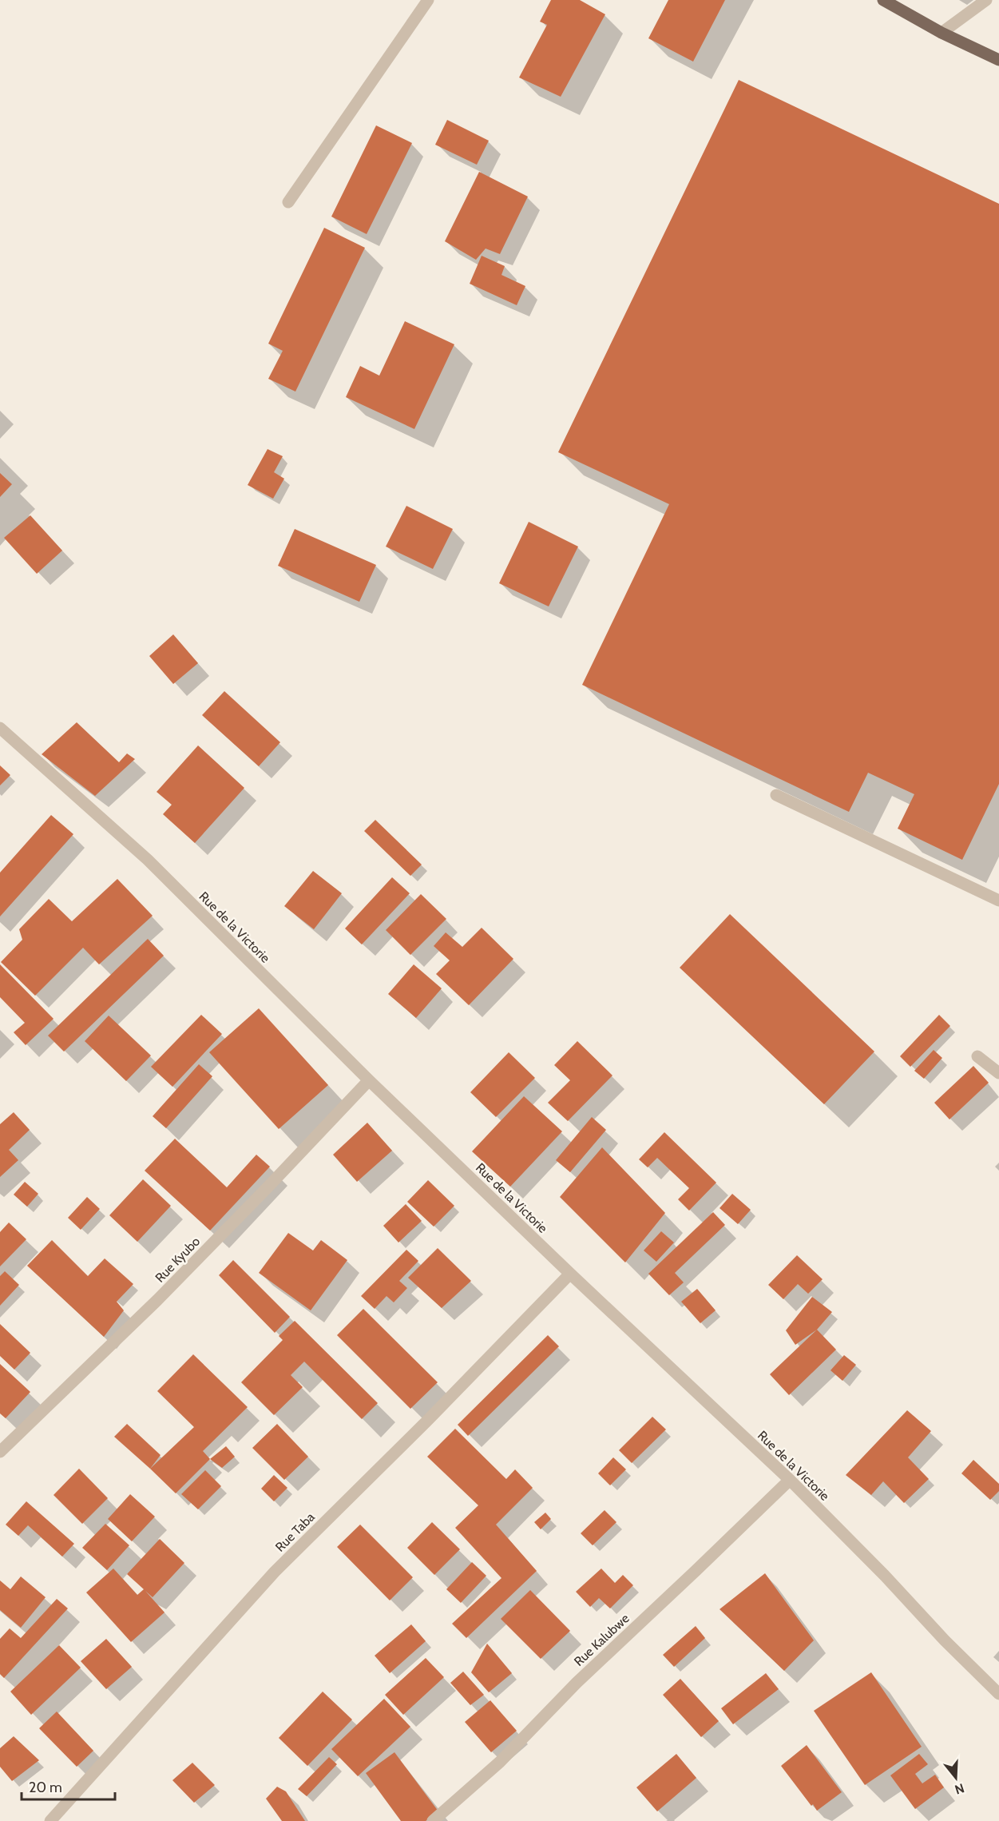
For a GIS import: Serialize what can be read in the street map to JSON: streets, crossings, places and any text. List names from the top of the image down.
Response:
{
  "streets": {
    "street": [
      "Rue de la Victorie",
      "Rue Kyubo",
      "Rue Taba",
      "Rue Kalubwe"
    ]
  },
  "crossings": [
    ["Rue de la Victorie", "Rue Kyubo"],
    ["Rue de la Victorie", "Rue Taba"],
    ["Rue de la Victorie", "Rue Kalubwe"]
  ],
  "scale_bar": "20 m",
  "north": "bottom"
}
